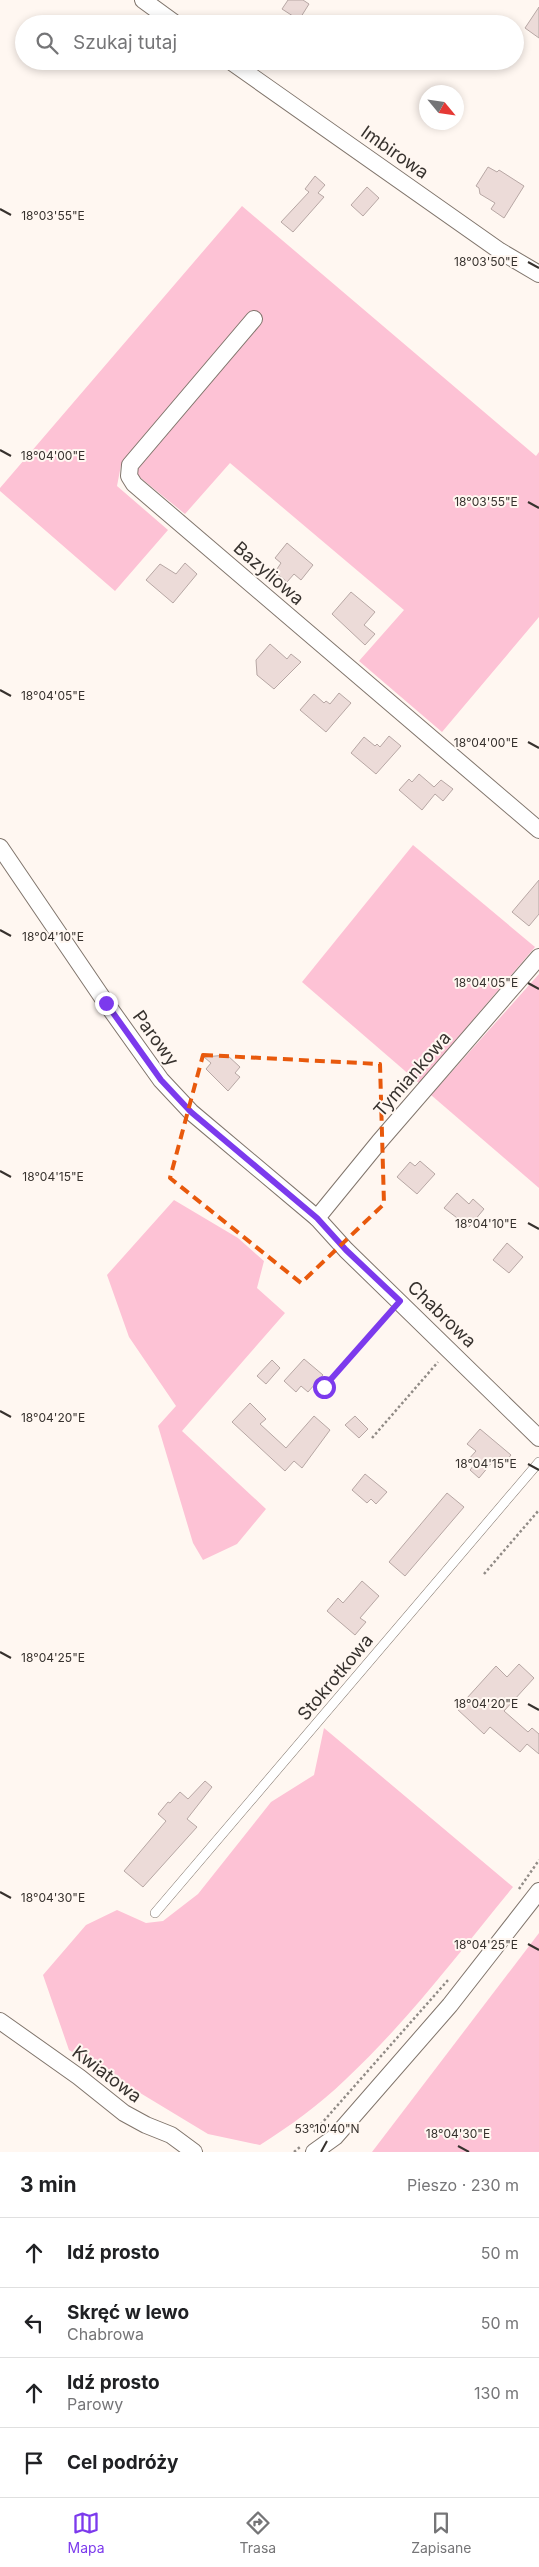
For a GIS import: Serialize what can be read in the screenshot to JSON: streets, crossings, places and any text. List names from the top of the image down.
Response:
{
  "streets": {
    "street": [
      "Imbirowa",
      "Bazyliowa",
      "Parowy",
      "Tymiankowa",
      "Chabrowa",
      "Kwiatowa"
    ],
    "lane": ["Stokrotkowa"]
  },
  "crossings": [
    ["Parowy", "Tymiankowa"],
    ["Parowy", "Chabrowa"],
    ["Tymiankowa", "Chabrowa"]
  ],
  "north": "bottom right",
  "page": {
    "search": "Szukaj tutaj",
    "heading": ["3 min", "Pieszo · 230 m"],
    "list": [
      ["Idź prosto", "50 m"],
      ["Skręć w lewo", "Chabrowa", "50 m"],
      ["Idź prosto", "Parowy", "130 m"],
      "Cel podróży"
    ],
    "nav": ["Mapa", "Trasa", "Zapisane"]
  },
  "coordinates": [
    "18°03'55\"E",
    "18°03'50\"E",
    "18°04'00\"E",
    "18°04'05\"E",
    "18°04'10\"E",
    "18°04'15\"E",
    "18°04'20\"E",
    "18°04'25\"E",
    "18°04'30\"E",
    "53°10'40\"N"
  ]
}
